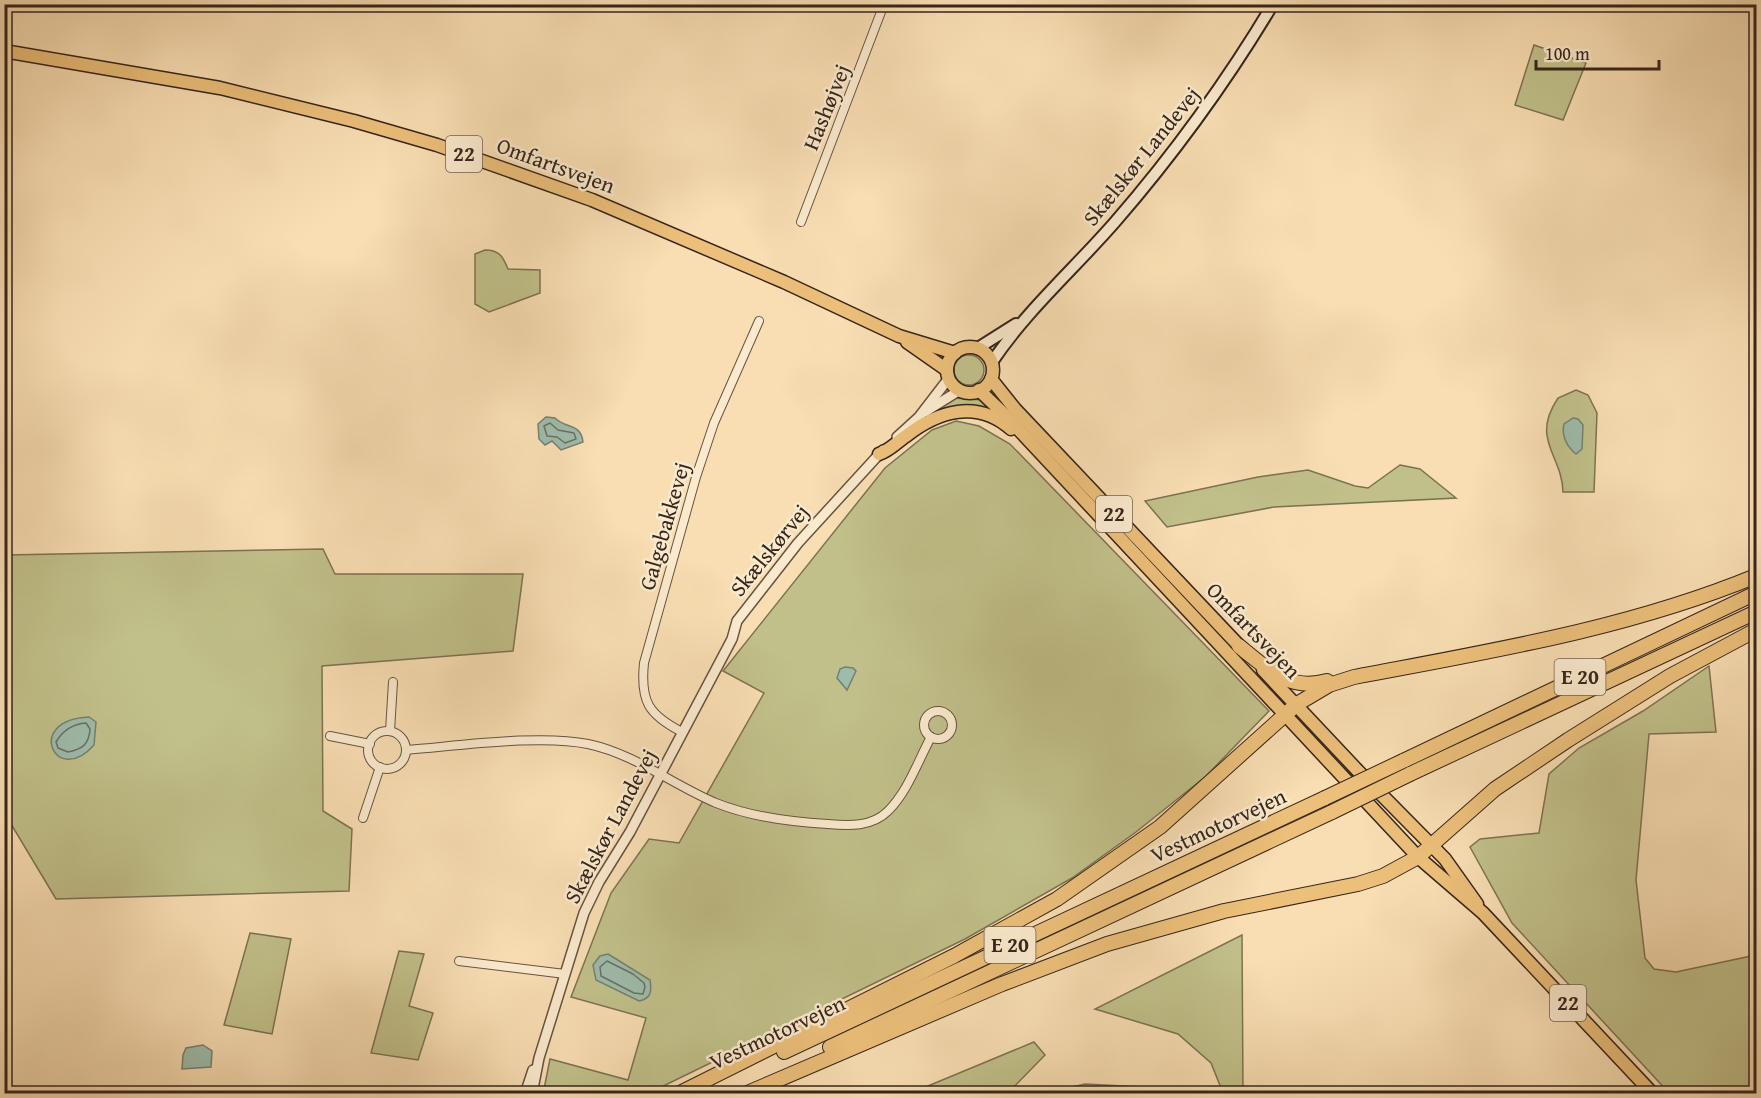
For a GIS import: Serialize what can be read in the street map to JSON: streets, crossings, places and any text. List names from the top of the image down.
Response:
{
  "streets": {
    "highway": ["E 20", "Vestmotorvejen"],
    "main road": ["22", "Skælskør Landevej", "Omfartsvejen"],
    "street": ["Hashøjvej", "Galgebakkevej", "Skælskørvej"]
  },
  "crossings": [
    ["22", "Skælskør Landevej"],
    ["22", "Omfartsvejen"],
    ["22", "Skælskørvej"],
    ["Skælskør Landevej", "Omfartsvejen"],
    ["Skælskør Landevej", "Galgebakkevej"],
    ["Skælskør Landevej", "Skælskørvej"],
    ["Omfartsvejen", "Skælskørvej"],
    ["Galgebakkevej", "Skælskørvej"]
  ],
  "scale_bar": "100 m"
}
